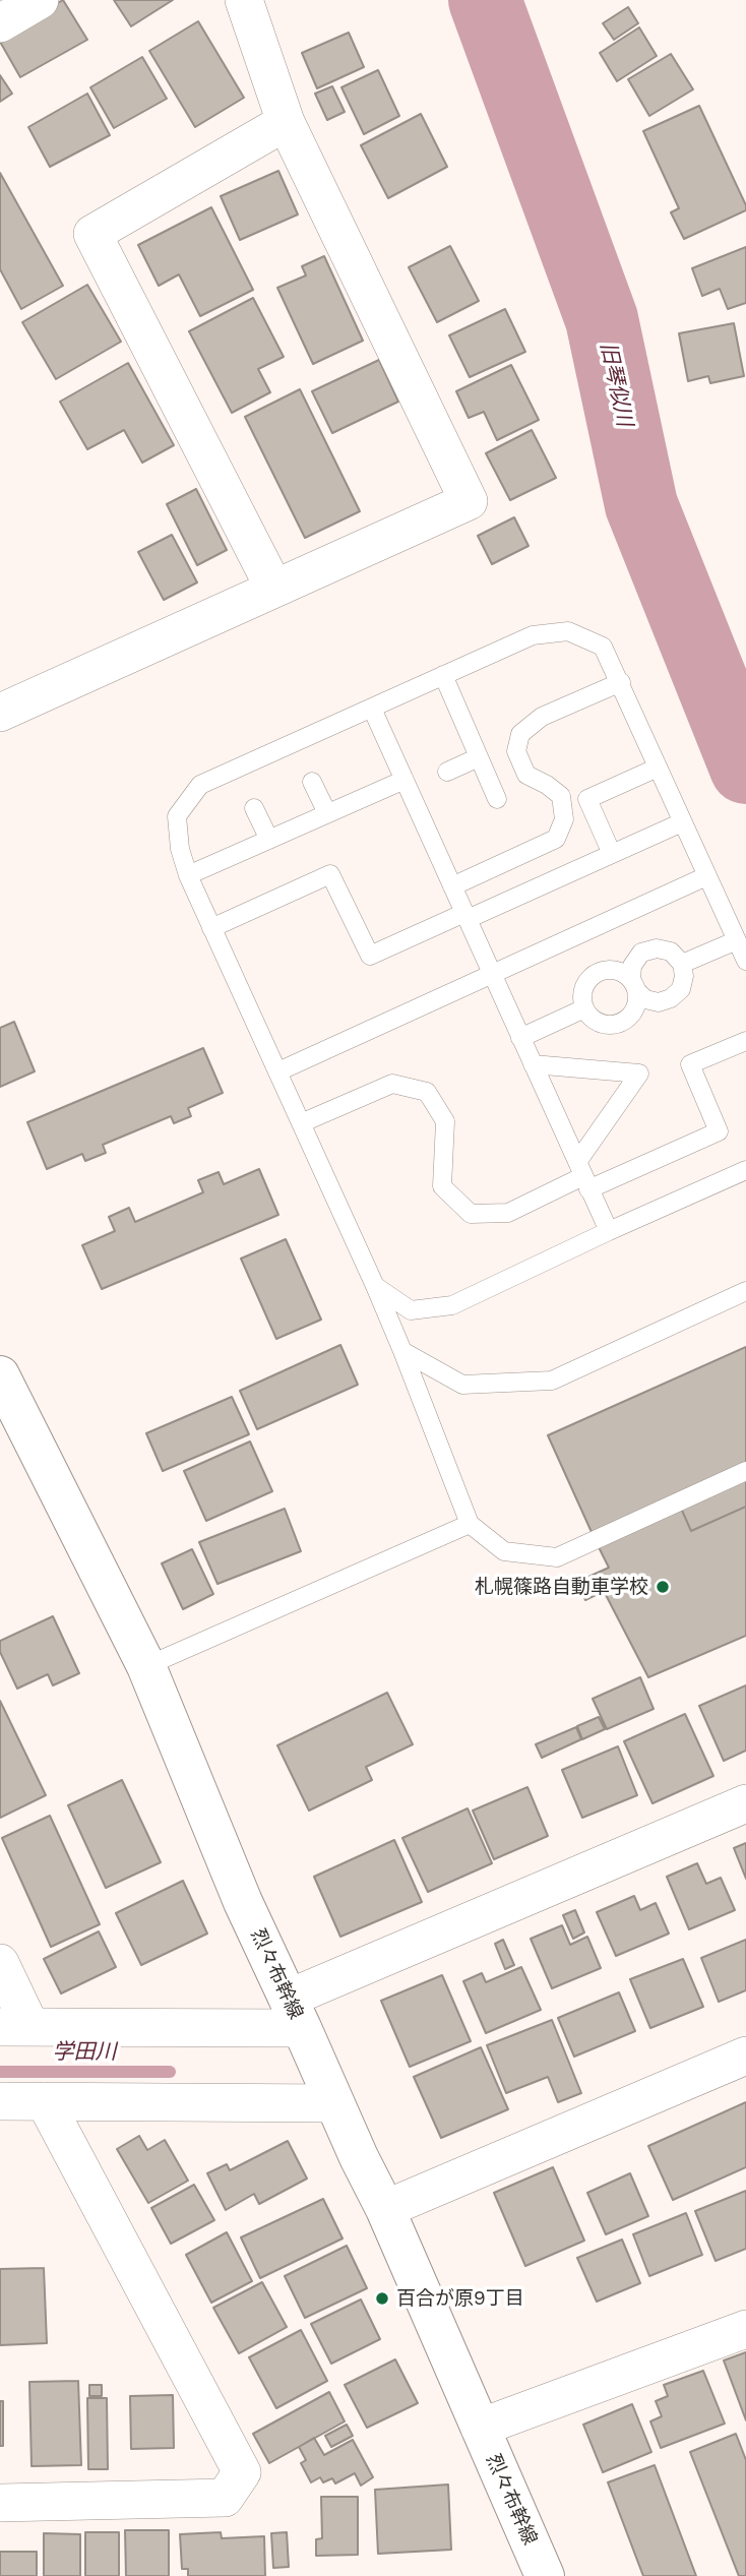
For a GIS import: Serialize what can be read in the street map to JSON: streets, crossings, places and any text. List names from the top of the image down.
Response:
{
  "streets": {
    "street": ["烈々布幹線"]
  },
  "water": ["旧琴似川", "学田川"],
  "places": ["札幌篠路自動車学校", "百合が原9丁目"]
}
